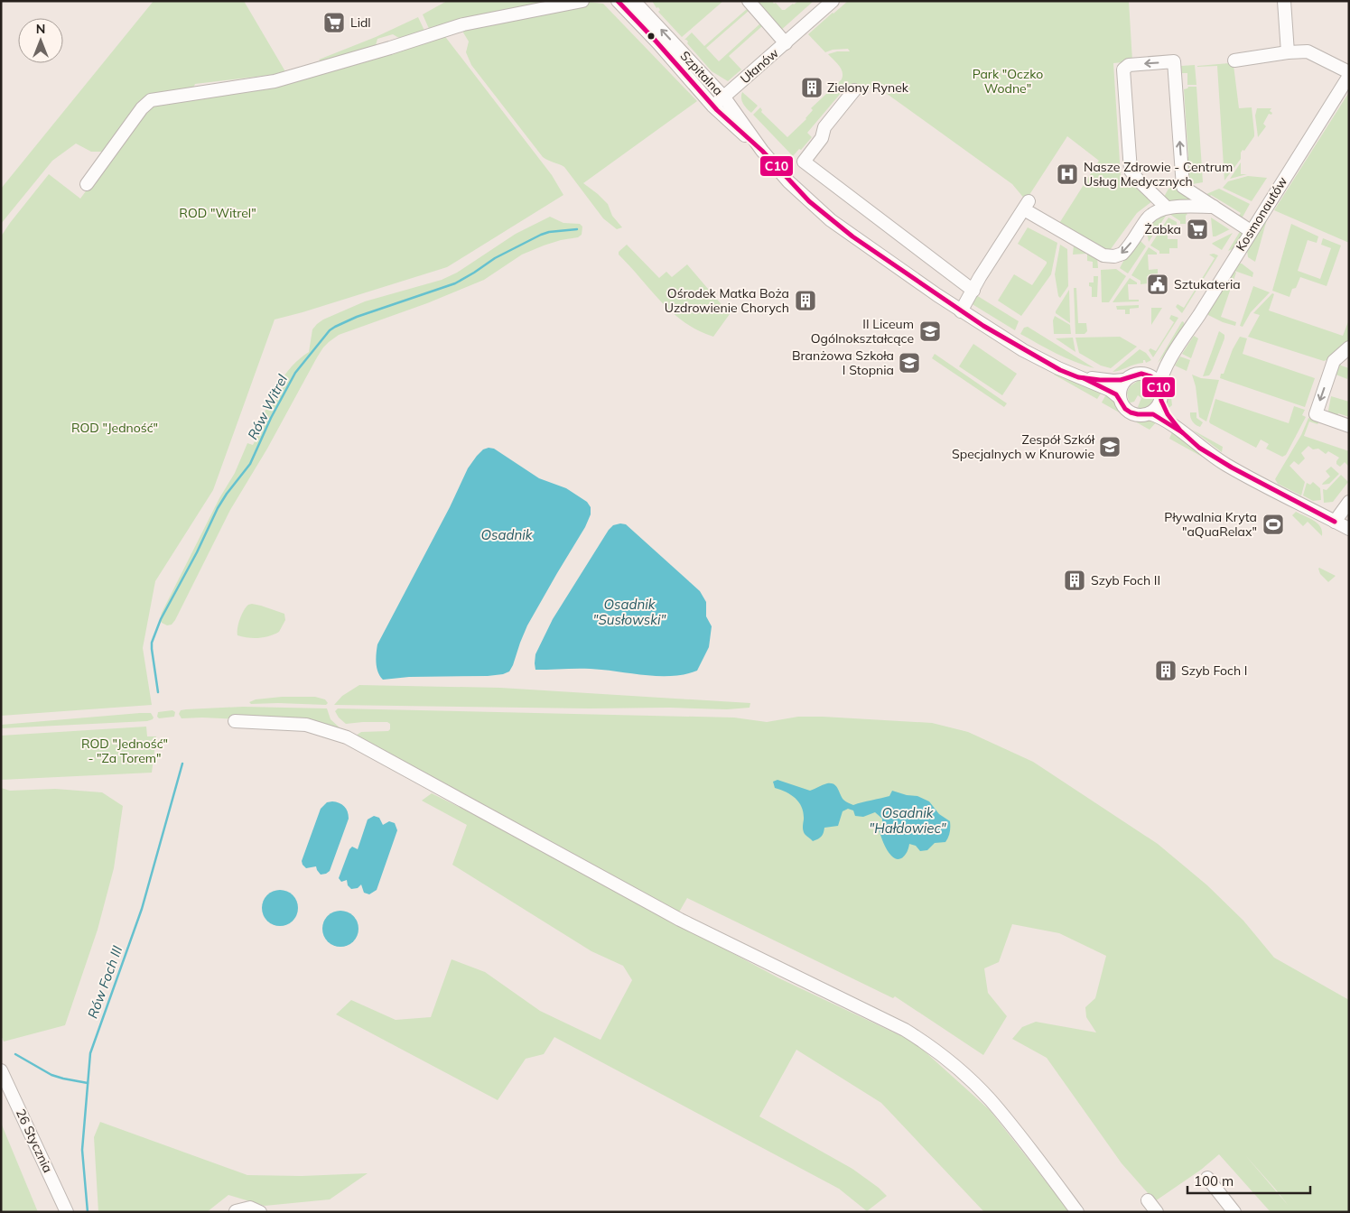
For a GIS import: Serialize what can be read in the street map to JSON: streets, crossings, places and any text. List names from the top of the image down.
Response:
{
  "streets": {
    "street": [
      "Ułanów",
      "Szpitalna",
      "Kosmonautów",
      "26 Stycznia"
    ]
  },
  "crossings": [
    ["Ułanów", "Szpitalna"],
    ["Szpitalna", "Kosmonautów"]
  ],
  "water": [
    "Rów Witrel",
    "Osadnik",
    "Osadnik \"Susłowski\"",
    "Osadnik \"Hałdowiec\"",
    "Rów Foch III"
  ],
  "parks": [
    "Park \"Oczko Wodne\"",
    "ROD \"Witrel\"",
    "ROD \"Jedność\"",
    "ROD \"Jedność\" - \"Za Torem\""
  ],
  "places": {
    "supermarket": ["Lidl", "Żabka"],
    "building": [
      "Zielony Rynek",
      "Ośrodek Matka Boża Uzdrowienie Chorych",
      "Szyb Foch II",
      "Szyb Foch I"
    ],
    "hospital": ["Nasze Zdrowie - Centrum Usług Medycznych"],
    "public building": ["Sztukateria"],
    "school or university": ["II Liceum Ogólnokształcące", "Branżowa Szkoła I Stopnia", "Zespół Szkół Specjalnych w Knurowie"],
    "sports": ["Pływalnia Kryta \"aQuaRelax\""]
  },
  "lines": ["transit line C10"],
  "scale_bar": "100 m",
  "north": "top"
}
